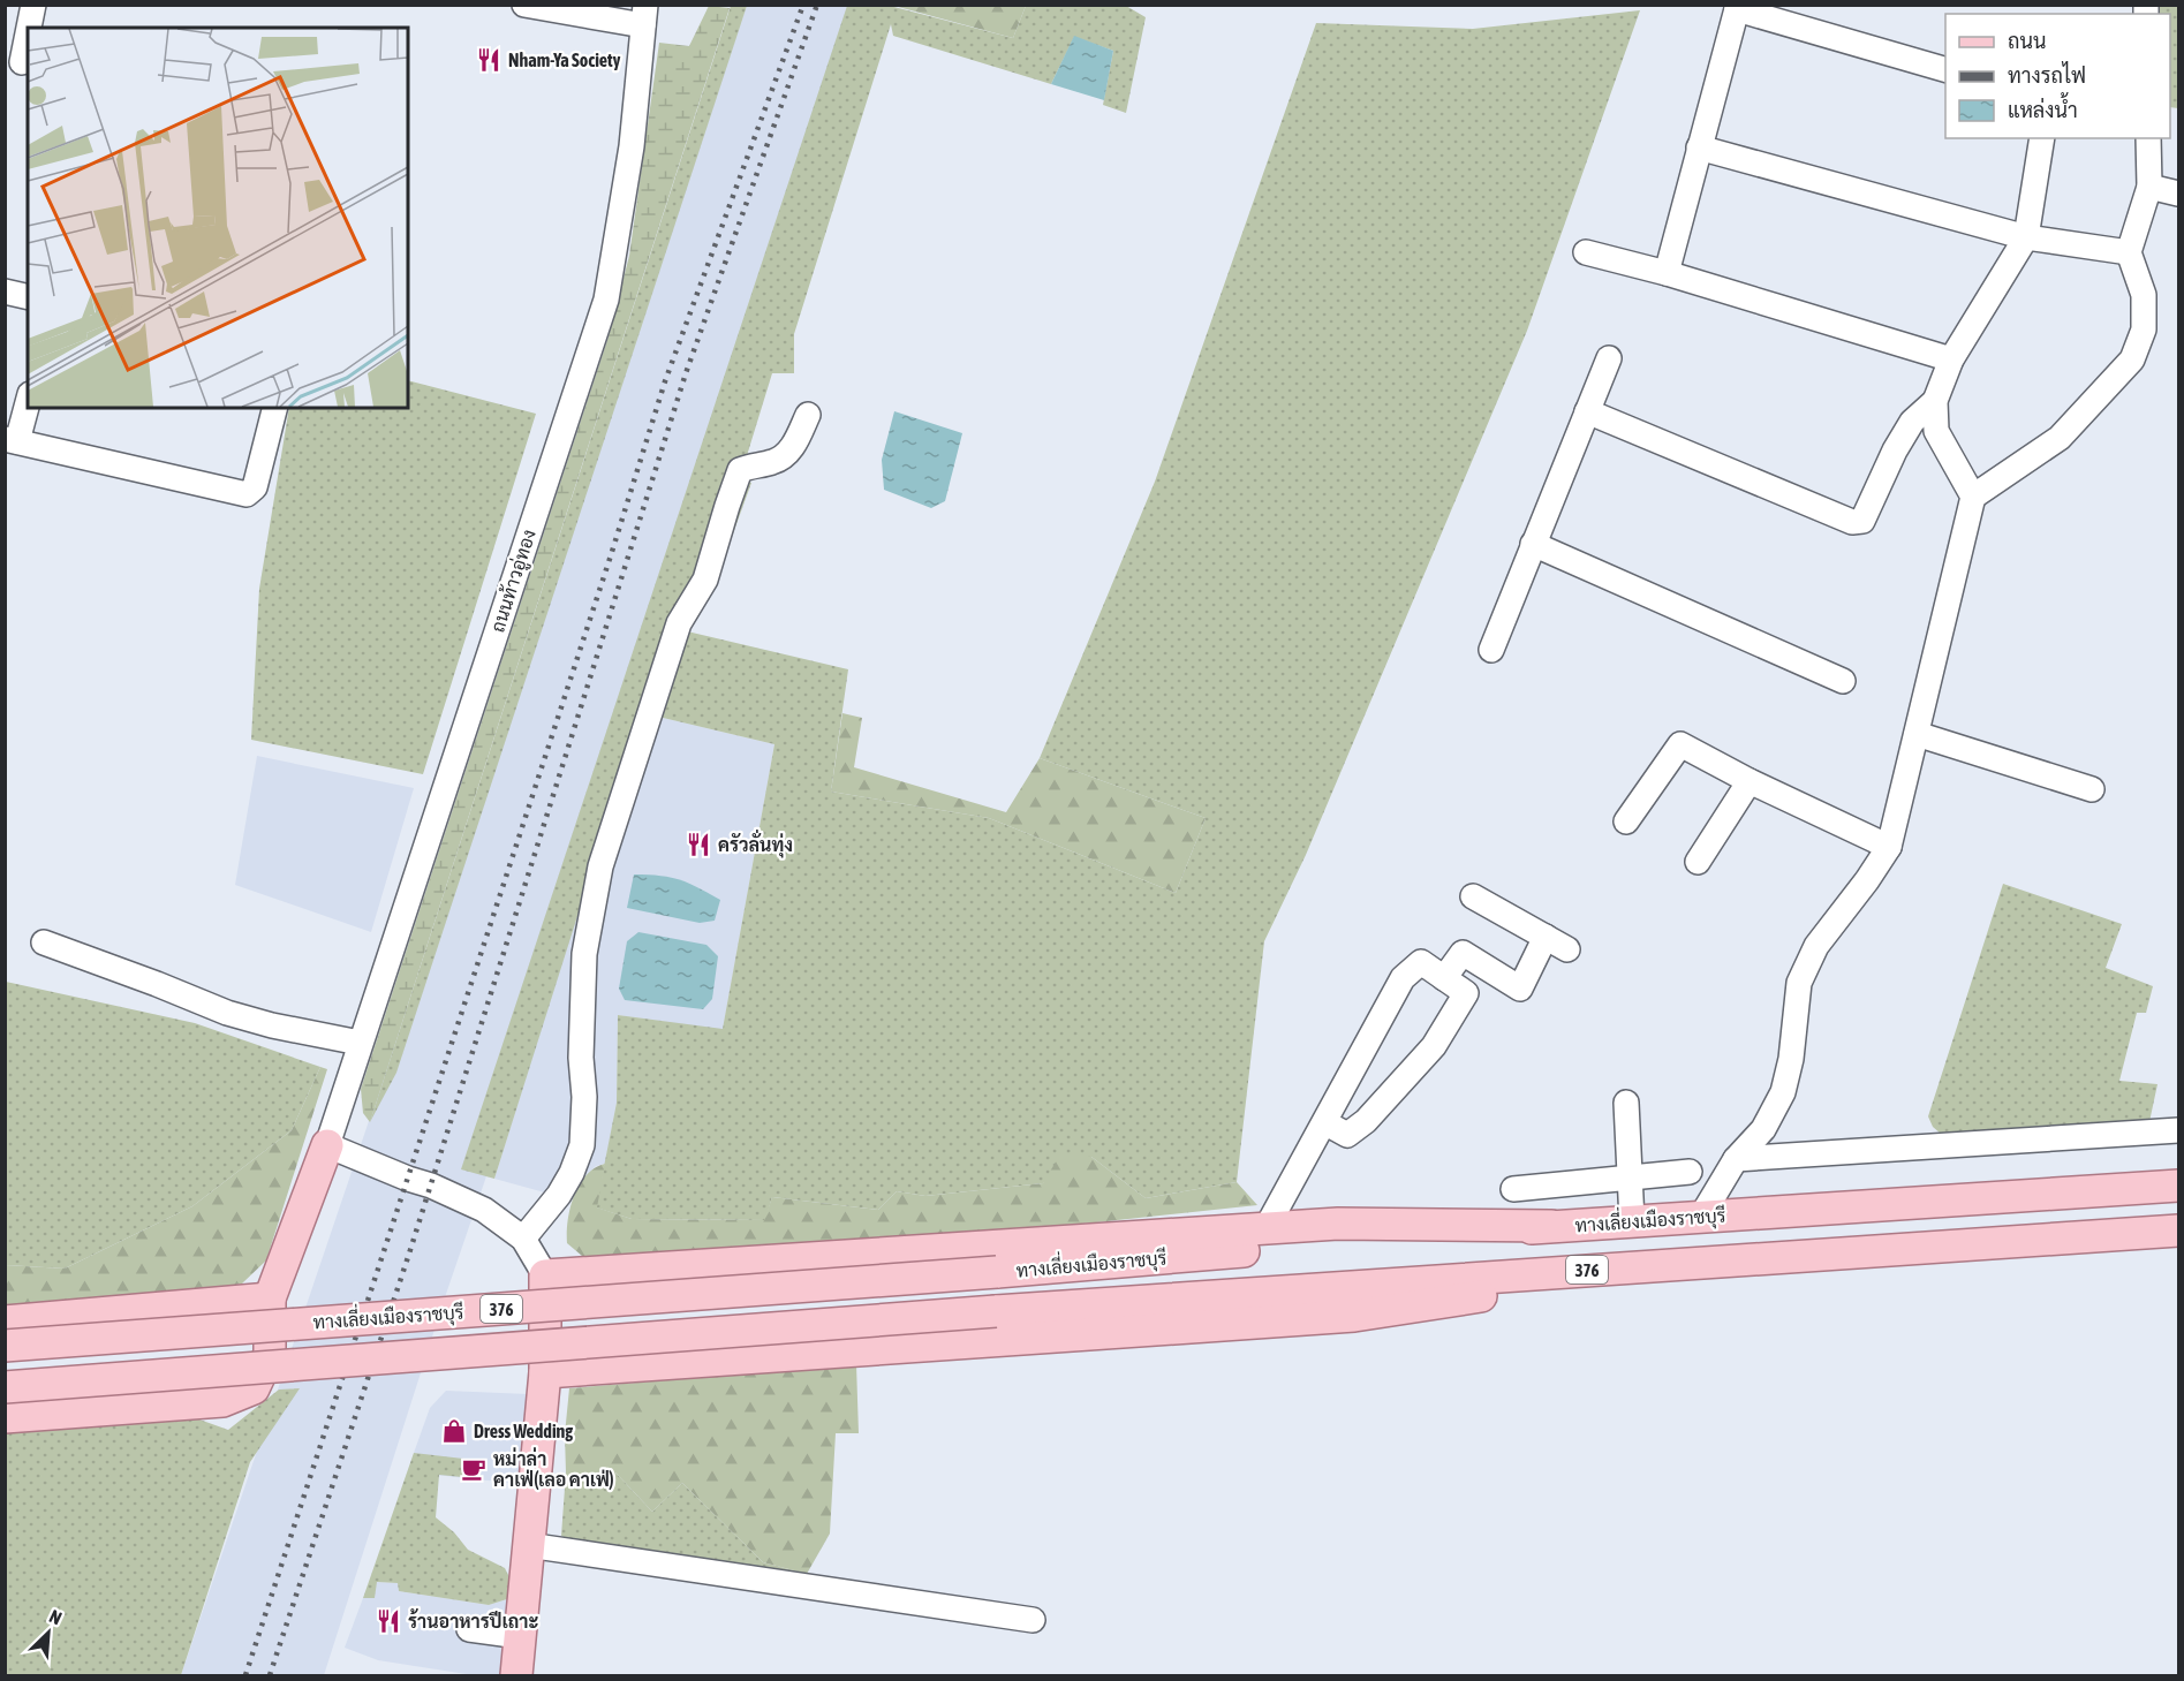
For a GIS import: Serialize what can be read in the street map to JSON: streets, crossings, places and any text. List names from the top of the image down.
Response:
{
  "streets": {
    "main road": ["ทางเลี่ยงเมืองราชบุรี", "376"],
    "street": ["ถนนท้าวอู่ทอง"]
  },
  "places": {
    "restaurant": ["Nham-Ya Society", "ครัวลั่นทุ่ง", "ร้านอาหารปีเถาะ"],
    "shop": ["Dress Wedding"],
    "cafe": ["หม่าล่า คาเฟ่(เลอ คาเฟ่)"]
  },
  "legend": ["ถนน", "ทางรถไฟ", "แหล่งน้ำ"],
  "north": "top right"
}
